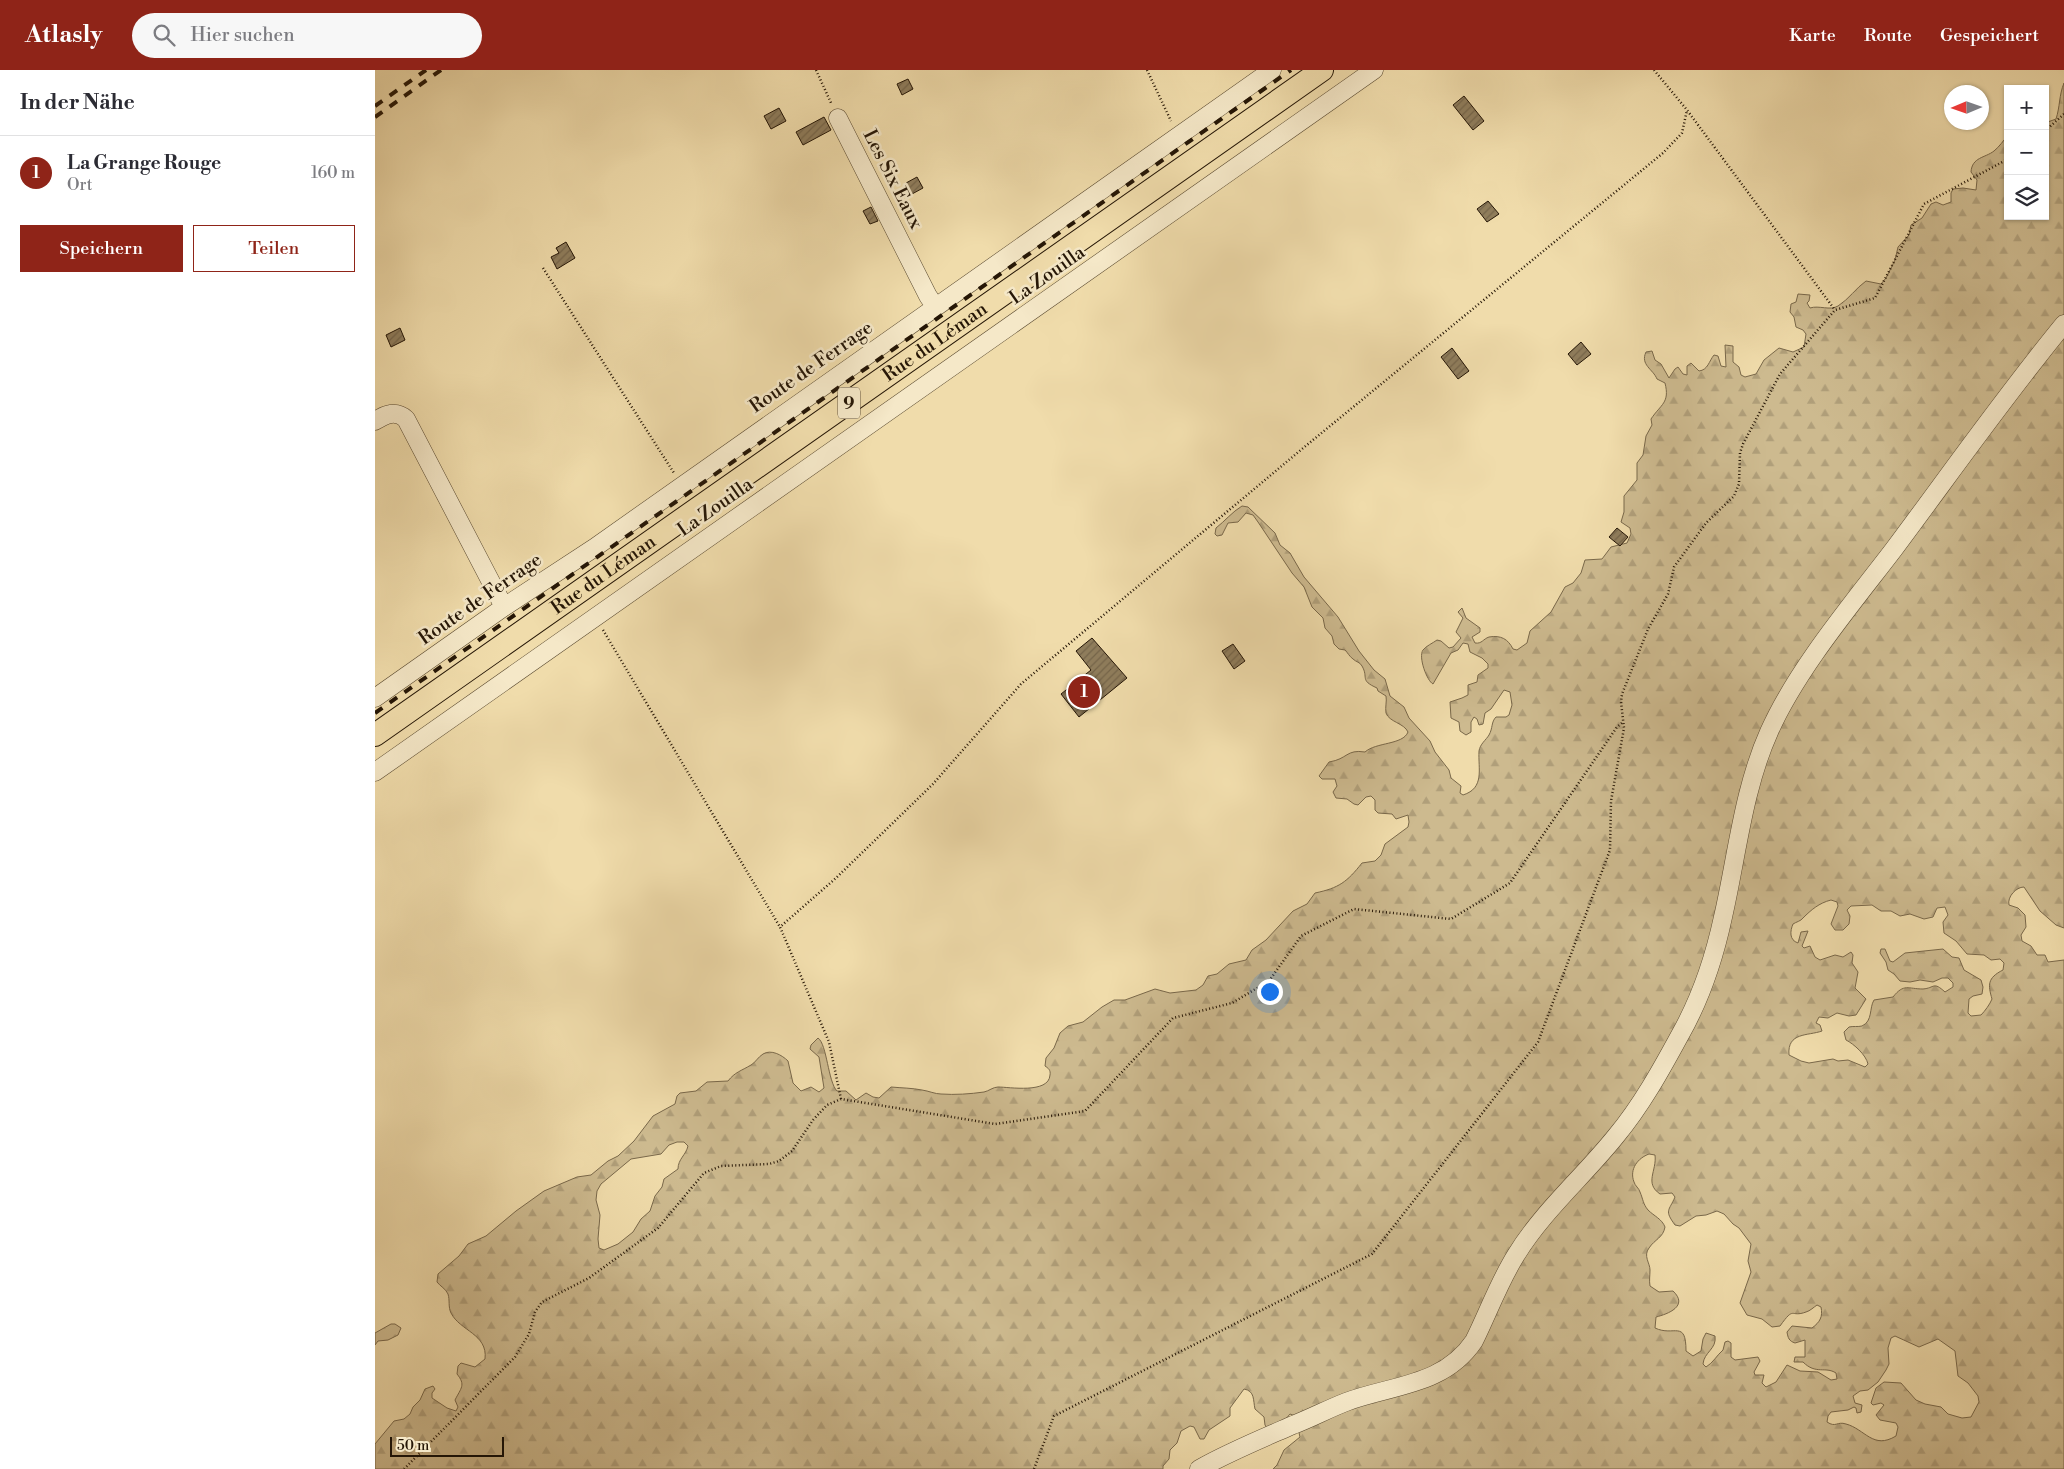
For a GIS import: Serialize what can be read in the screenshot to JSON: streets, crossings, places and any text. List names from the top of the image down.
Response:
{
  "streets": {
    "main road": ["Rue du Léman", "9"],
    "street": ["Les Six Eaux", "La Zouilla", "Route de Ferrage"]
  },
  "crossings": [
    ["Les Six Eaux", "Route de Ferrage"]
  ],
  "scale_bar": "50 m",
  "north": "left",
  "page": {
    "header": "Atlasly",
    "search": "Hier suchen",
    "nav": ["Karte", "Route", "Gespeichert"],
    "heading": "In der Nähe",
    "map_buttons": ["+", "−"],
    "list": [
      {
        "mark": "1",
        "name": "La Grange Rouge",
        "note": "Ort",
        "value": "160 m"
      }
    ],
    "buttons": ["Speichern", "Teilen"],
    "pins": "1",
    "scale": "50 m"
  }
}
